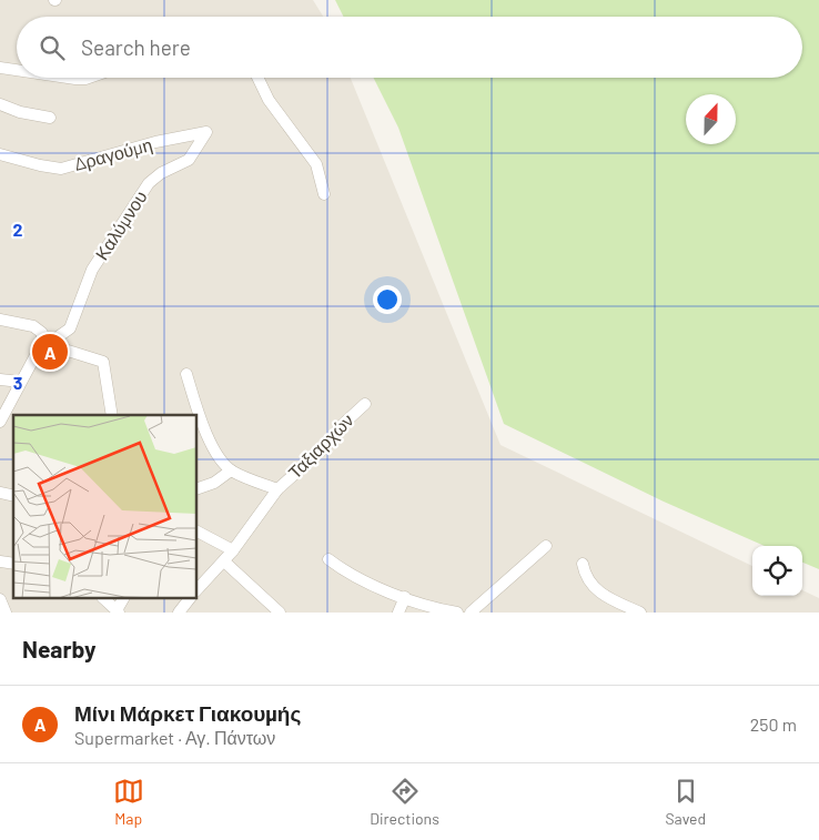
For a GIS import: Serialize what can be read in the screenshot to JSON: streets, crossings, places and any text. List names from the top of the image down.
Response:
{
  "streets": {
    "street": ["Δραγούμη", "Καλύμνου", "Ταξιαρχών"]
  },
  "crossings": [
    ["Δραγούμη", "Καλύμνου"]
  ],
  "north": "top",
  "page": {
    "search": "Search here",
    "pins": "A",
    "heading": "Nearby",
    "list": [
      {
        "mark": "A",
        "name": "Μίνι Μάρκετ Γιακουμής",
        "note": "Supermarket · Αγ. Πάντων",
        "value": "250 m"
      }
    ],
    "nav": ["Map", "Directions", "Saved"]
  },
  "grid": {
    "rows": ["2", "3"]
  }
}
